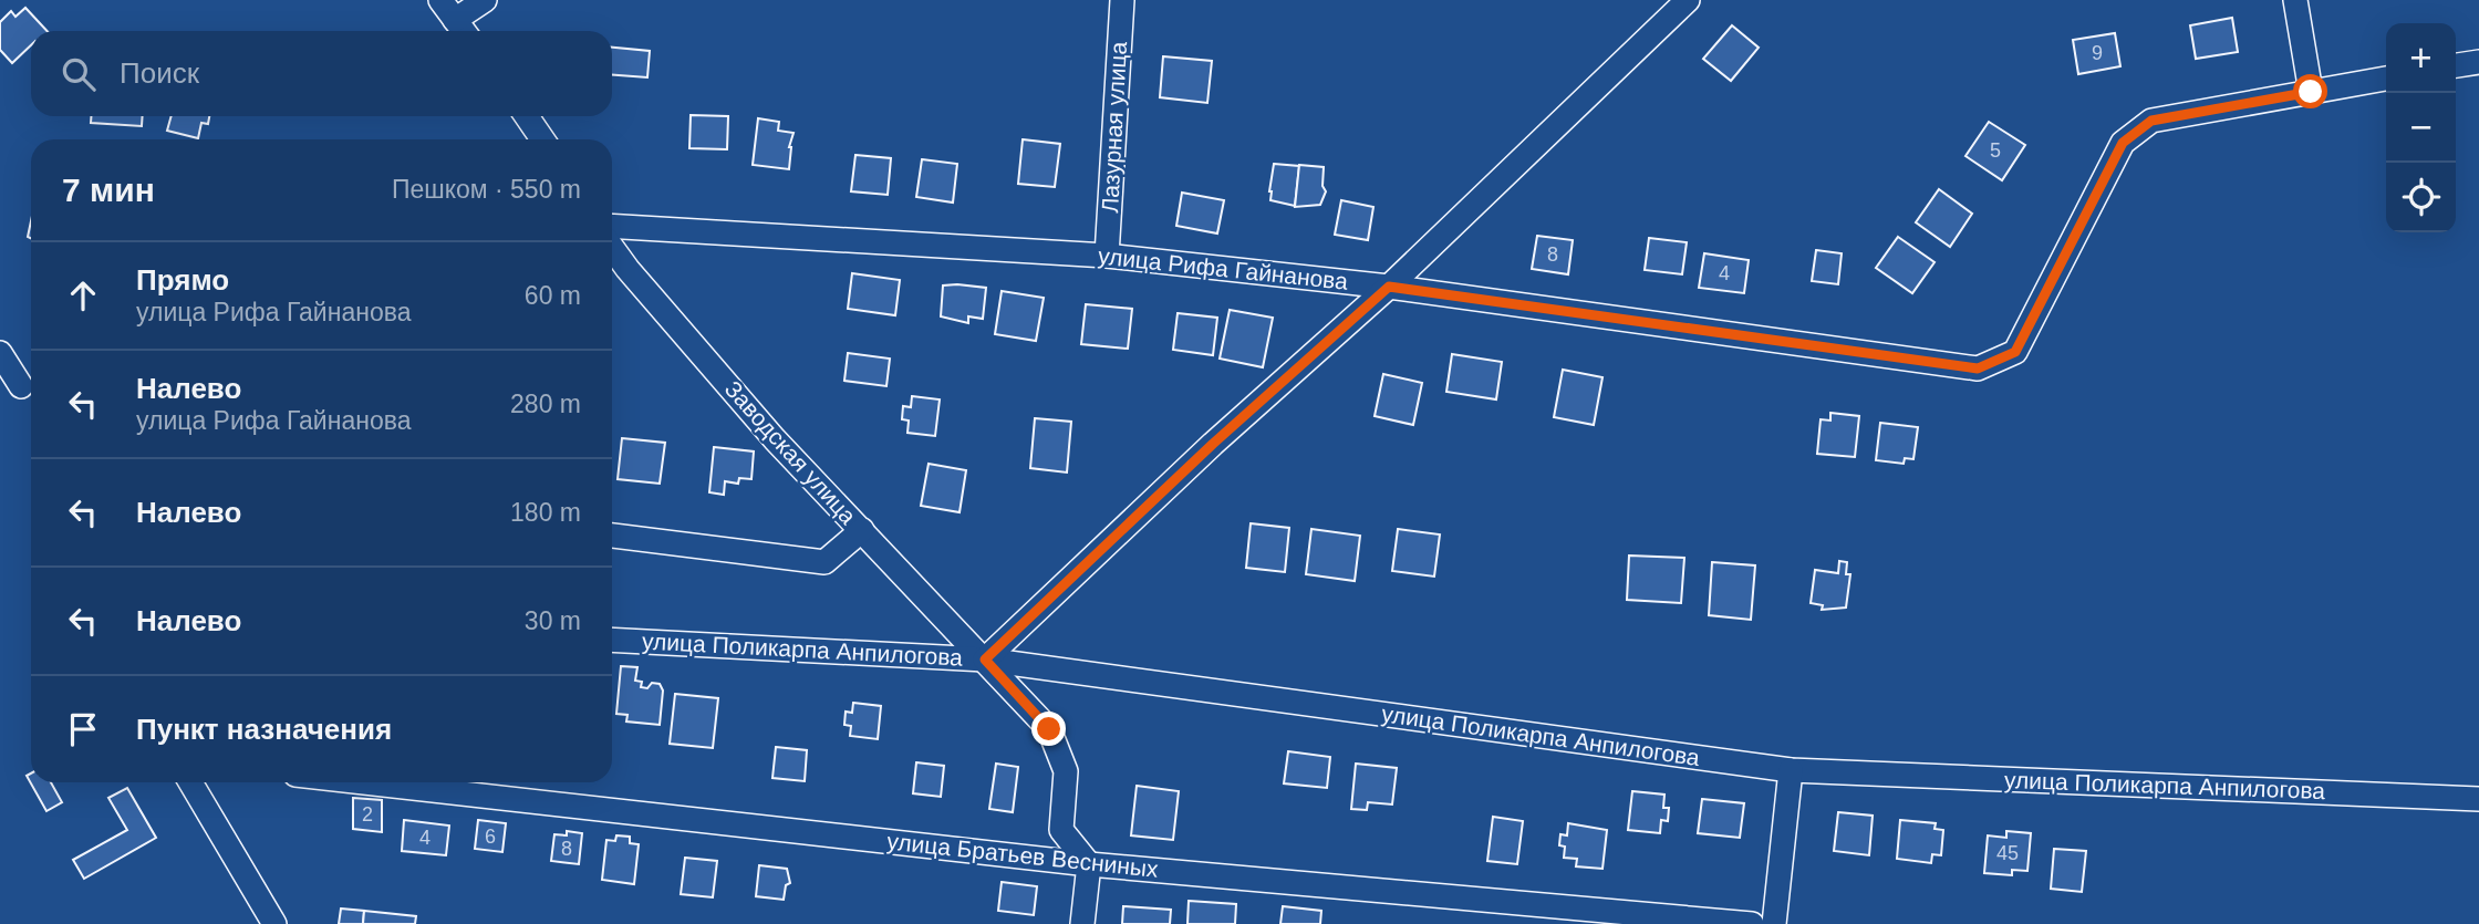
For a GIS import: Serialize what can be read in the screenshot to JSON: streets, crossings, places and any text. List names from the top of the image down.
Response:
{
  "streets": {
    "street": [
      "Лазурная улица",
      "улица Рифа Гайнанова",
      "Заводская улица",
      "улица Поликарпа Анпилогова",
      "улица Братьев Весниных"
    ]
  },
  "crossings": [
    ["Лазурная улица", "улица Рифа Гайнанова"],
    ["Заводская улица", "улица Поликарпа Анпилогова"],
    ["Заводская улица", "улица Братьев Весниных"]
  ],
  "house_numbers": [
    "9",
    "5",
    "8",
    "4",
    "2",
    "6",
    "4",
    "8",
    "45"
  ],
  "page": {
    "map_buttons": ["+", "−"],
    "search": "Поиск",
    "heading": ["7 мин", "Пешком · 550 m"],
    "list": [
      ["Прямо", "улица Рифа Гайнанова", "60 m"],
      ["Налево", "улица Рифа Гайнанова", "280 m"],
      ["Налево", "180 m"],
      ["Налево", "30 m"],
      "Пункт назначения"
    ]
  }
}
